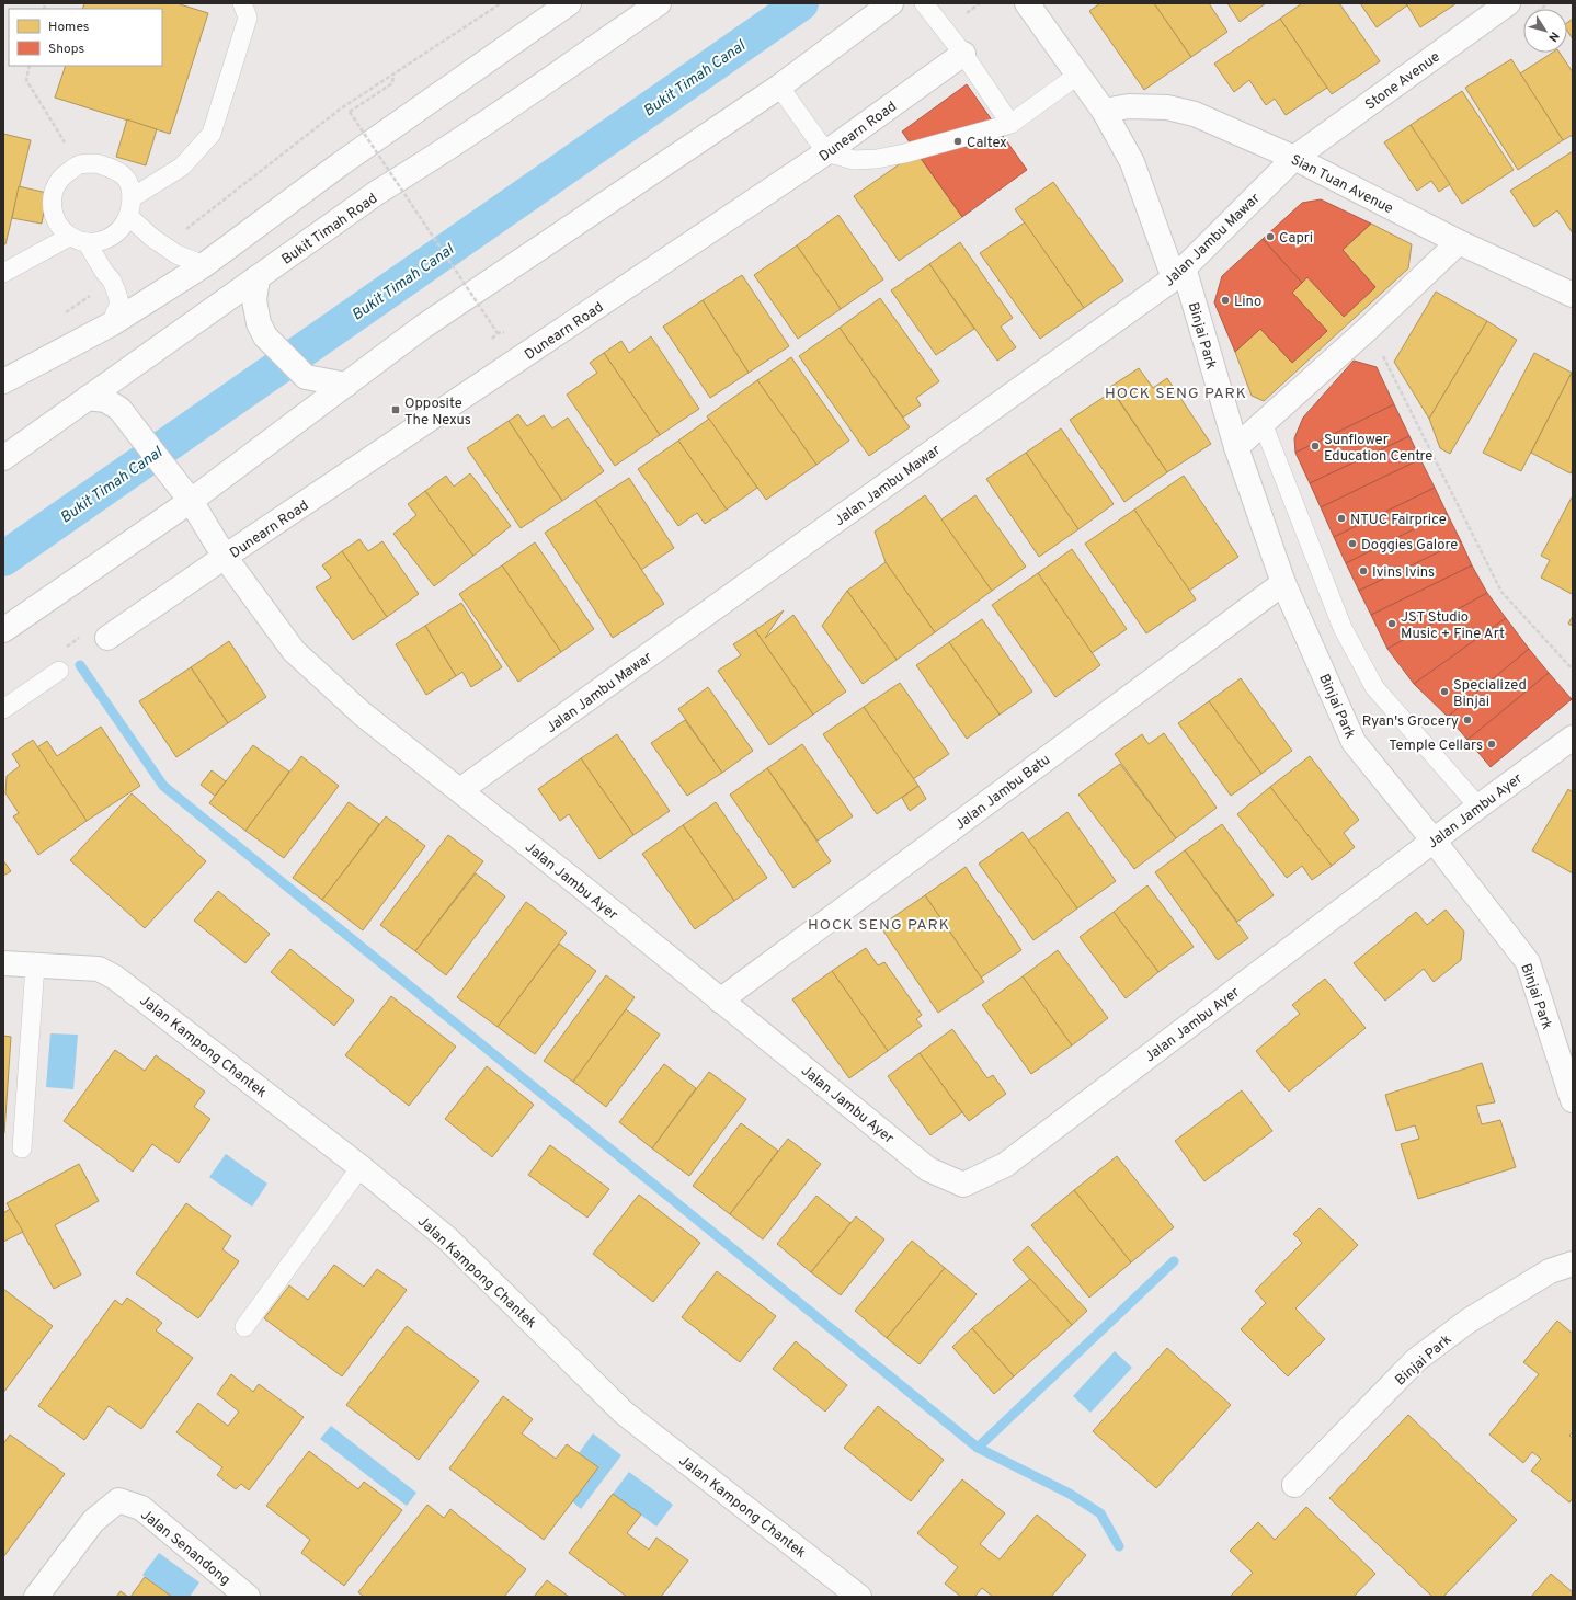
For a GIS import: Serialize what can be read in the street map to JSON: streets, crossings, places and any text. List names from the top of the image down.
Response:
{
  "streets": {
    "main road": [
      "Stone Avenue",
      "Dunearn Road",
      "Sian Tuan Avenue",
      "Bukit Timah Road",
      "Jalan Jambu Mawar",
      "Binjai Park",
      "Jalan Jambu Batu",
      "Jalan Jambu Ayer",
      "Jalan Kampong Chantek",
      "Jalan Senandong"
    ]
  },
  "crossings": [
    ["Stone Avenue", "Sian Tuan Avenue"],
    ["Stone Avenue", "Jalan Jambu Mawar"],
    ["Dunearn Road", "Jalan Jambu Ayer"],
    ["Sian Tuan Avenue", "Jalan Jambu Mawar"],
    ["Sian Tuan Avenue", "Binjai Park"],
    ["Bukit Timah Road", "Jalan Jambu Ayer"],
    ["Jalan Jambu Mawar", "Binjai Park"],
    ["Jalan Jambu Mawar", "Jalan Jambu Ayer"],
    ["Binjai Park", "Jalan Jambu Batu"],
    ["Binjai Park", "Jalan Jambu Ayer"],
    ["Jalan Jambu Batu", "Jalan Jambu Ayer"]
  ],
  "districts": ["HOCK SENG PARK", "HOCK SENG PARK"],
  "water": ["Bukit Timah Canal"],
  "places": {
    "other": [
      "Caltex",
      "Capri",
      "Lino",
      "Sunflower Education Centre",
      "NTUC Fairprice",
      "Doggies Galore",
      "Ivins Ivins",
      "JST Studio Music + Fine Art",
      "Specialized Binjai",
      "Ryan's Grocery",
      "Temple Cellars"
    ],
    "transit": ["Opposite The Nexus"]
  },
  "legend": ["Homes", "Shops"],
  "north": "bottom right"
}
